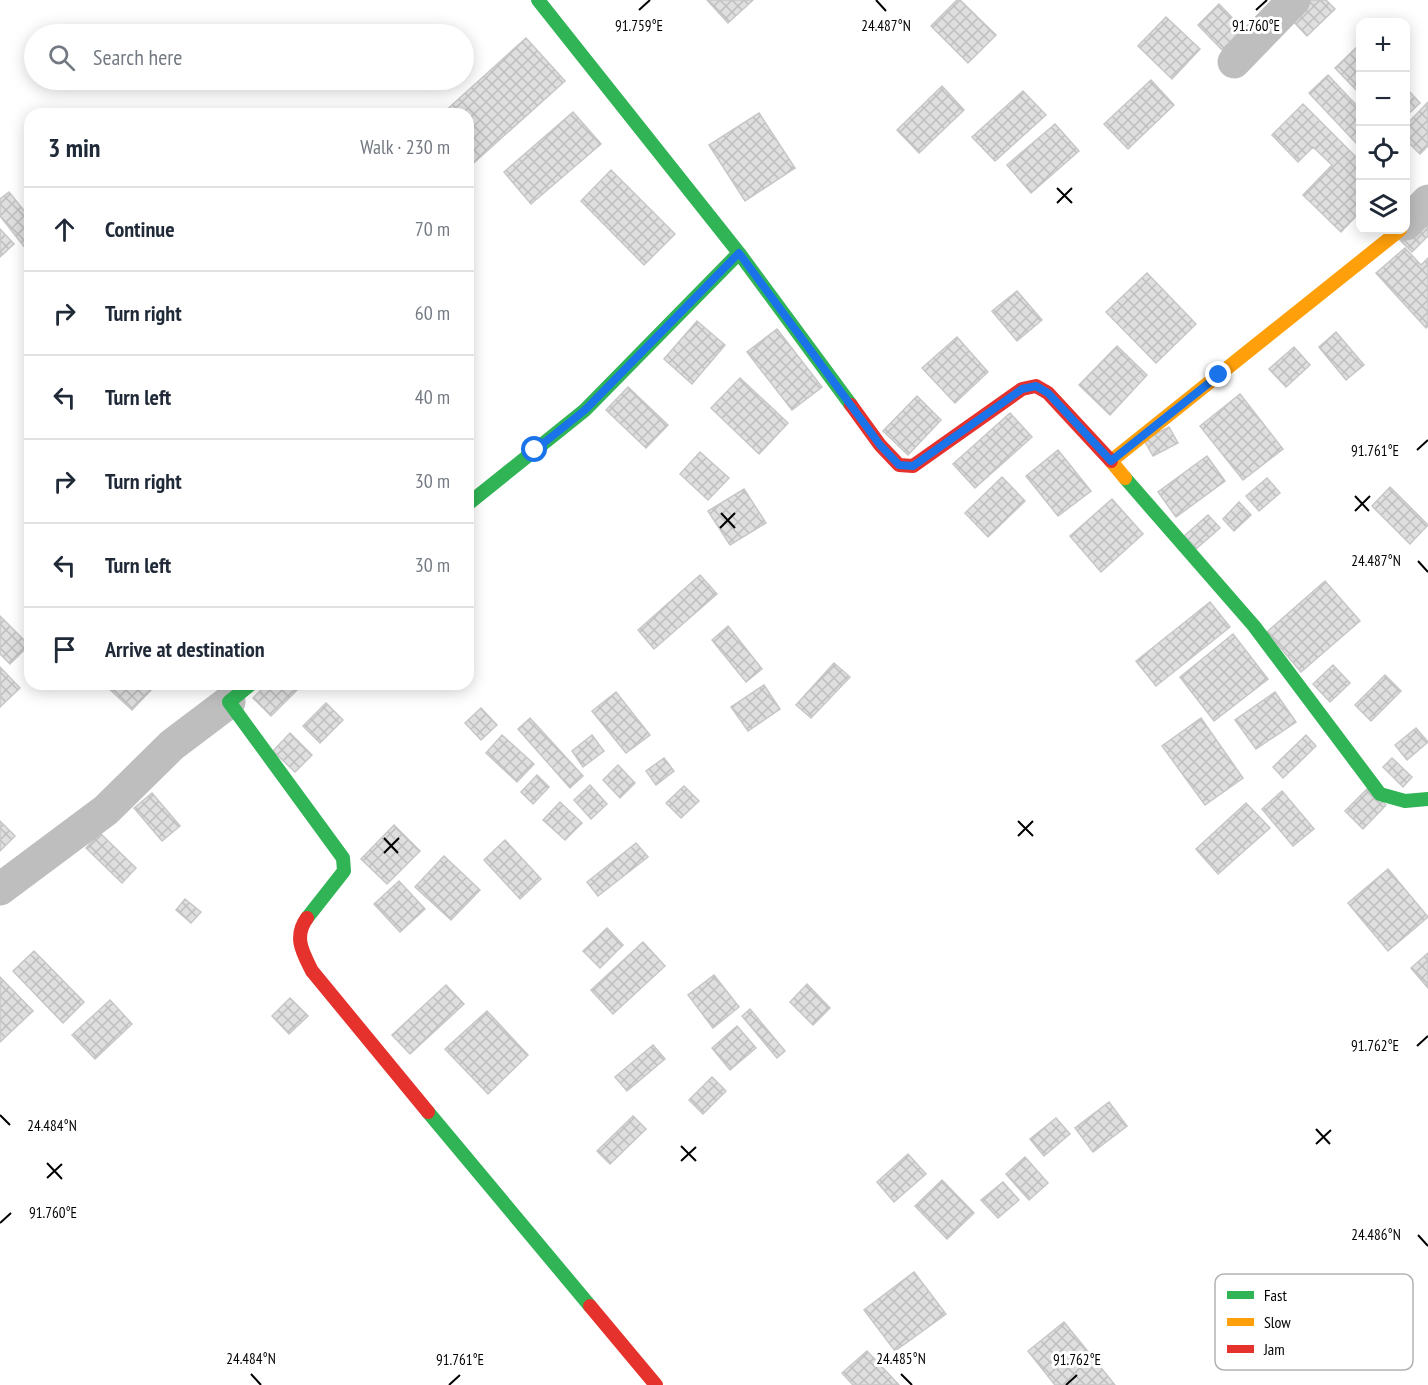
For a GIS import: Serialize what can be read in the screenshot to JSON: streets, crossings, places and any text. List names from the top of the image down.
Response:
{
  "legend": ["Fast", "Slow", "Jam"],
  "page": {
    "map_buttons": ["+", "−"],
    "search": "Search here",
    "heading": ["3 min", "Walk · 230 m"],
    "list": [
      ["Continue", "70 m"],
      ["Turn right", "60 m"],
      ["Turn left", "40 m"],
      ["Turn right", "30 m"],
      ["Turn left", "30 m"],
      "Arrive at destination"
    ]
  },
  "coordinates": [
    "91.759°E",
    "91.760°E",
    "24.487°N",
    "91.761°E",
    "91.762°E",
    "24.484°N",
    "24.486°N",
    "24.485°N"
  ]
}
